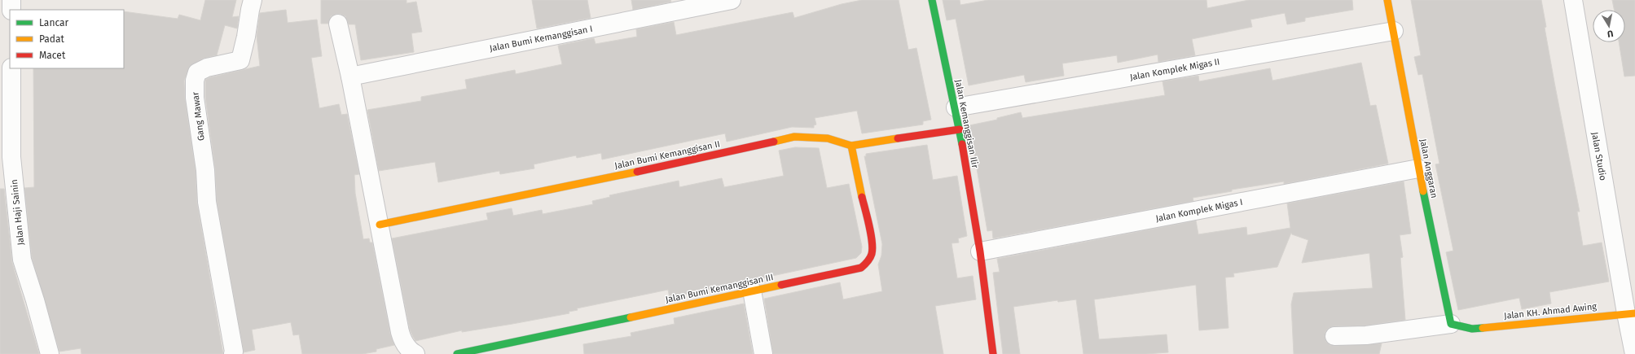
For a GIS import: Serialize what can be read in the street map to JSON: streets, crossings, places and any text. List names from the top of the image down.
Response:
{
  "streets": {
    "street": [
      "Jalan Bumi Kemanggisan I",
      "Jalan Komplek Migas II",
      "Gang Mawar",
      "Jalan Kemanggisan Ilir",
      "Jalan Bumi Kemanggisan II",
      "Jalan Studio",
      "Jalan Anggaran",
      "Jalan Komplek Migas I",
      "Jalan Haji Sainin",
      "Jalan Bumi Kemanggisan III",
      "Jalan KH. Ahmad Awing"
    ]
  },
  "crossings": [
    ["Jalan Komplek Migas II", "Jalan Kemanggisan Ilir"],
    ["Jalan Komplek Migas II", "Jalan Anggaran"],
    ["Jalan Kemanggisan Ilir", "Jalan Bumi Kemanggisan II"],
    ["Jalan Kemanggisan Ilir", "Jalan Komplek Migas I"],
    ["Jalan Bumi Kemanggisan II", "Jalan Bumi Kemanggisan III"],
    ["Jalan Studio", "Jalan KH. Ahmad Awing"],
    ["Jalan Anggaran", "Jalan Komplek Migas I"],
    ["Jalan Anggaran", "Jalan KH. Ahmad Awing"]
  ],
  "legend": ["Lancar", "Padat", "Macet"],
  "north": "bottom"
}
